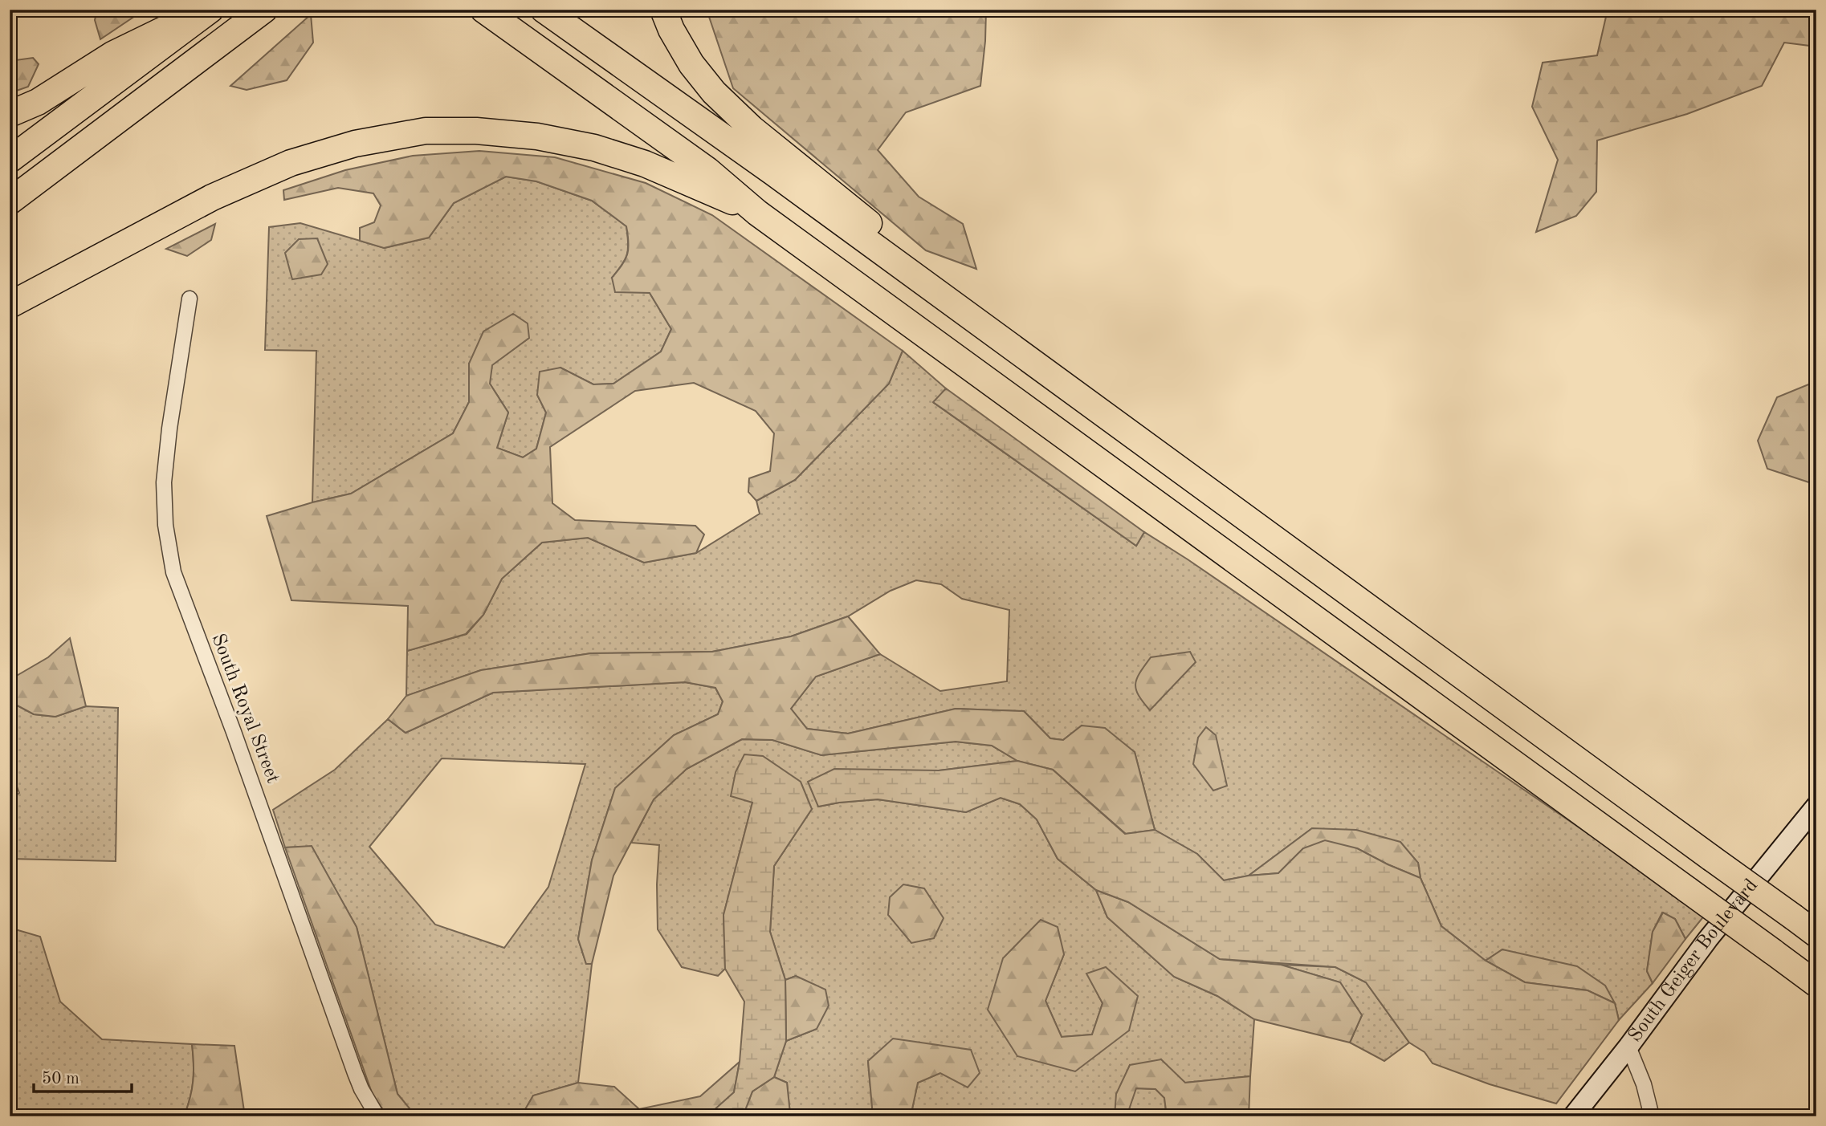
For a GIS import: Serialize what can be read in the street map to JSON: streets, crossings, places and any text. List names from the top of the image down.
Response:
{
  "streets": {
    "street": ["South Royal Street", "South Geiger Boulevard"]
  },
  "scale_bar": "50 m"
}
